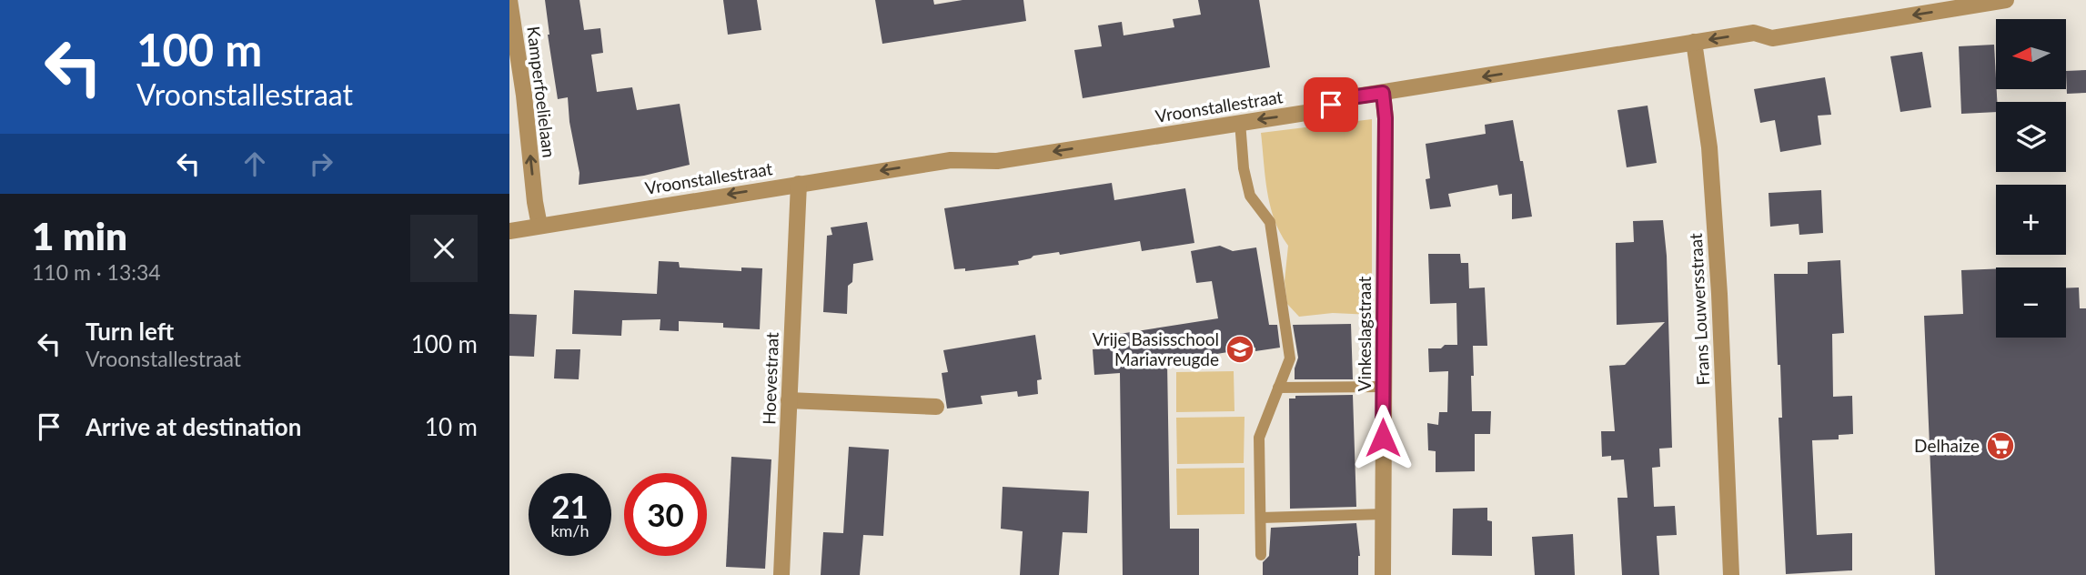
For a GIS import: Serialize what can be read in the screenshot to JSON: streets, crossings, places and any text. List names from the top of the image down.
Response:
{
  "streets": {
    "street": [
      "Kamperfoelielaan",
      "Vroonstallestraat",
      "Frans Louwersstraat",
      "Vinkeslagstraat",
      "Hoevestraat"
    ]
  },
  "crossings": [
    ["Kamperfoelielaan", "Vroonstallestraat"],
    ["Vroonstallestraat", "Frans Louwersstraat"],
    ["Vroonstallestraat", "Vinkeslagstraat"],
    ["Vroonstallestraat", "Hoevestraat"]
  ],
  "one_way": ["Kamperfoelielaan", "Vroonstallestraat"],
  "places": {
    "school or university": ["Vrije Basisschool Mariavreugde"],
    "supermarket": ["Delhaize"]
  },
  "north": "left",
  "page": {
    "turn": ["100 m", "Vroonstallestraat"],
    "map_buttons": ["+", "−"],
    "heading": ["1 min", "110 m · 13:34"],
    "list": [
      {
        "name": "Turn left",
        "note": "Vroonstallestraat",
        "value": "100 m"
      },
      {
        "name": "Arrive at destination",
        "value": "10 m"
      }
    ],
    "speed": "21 km/h",
    "limit": "30"
  }
}
